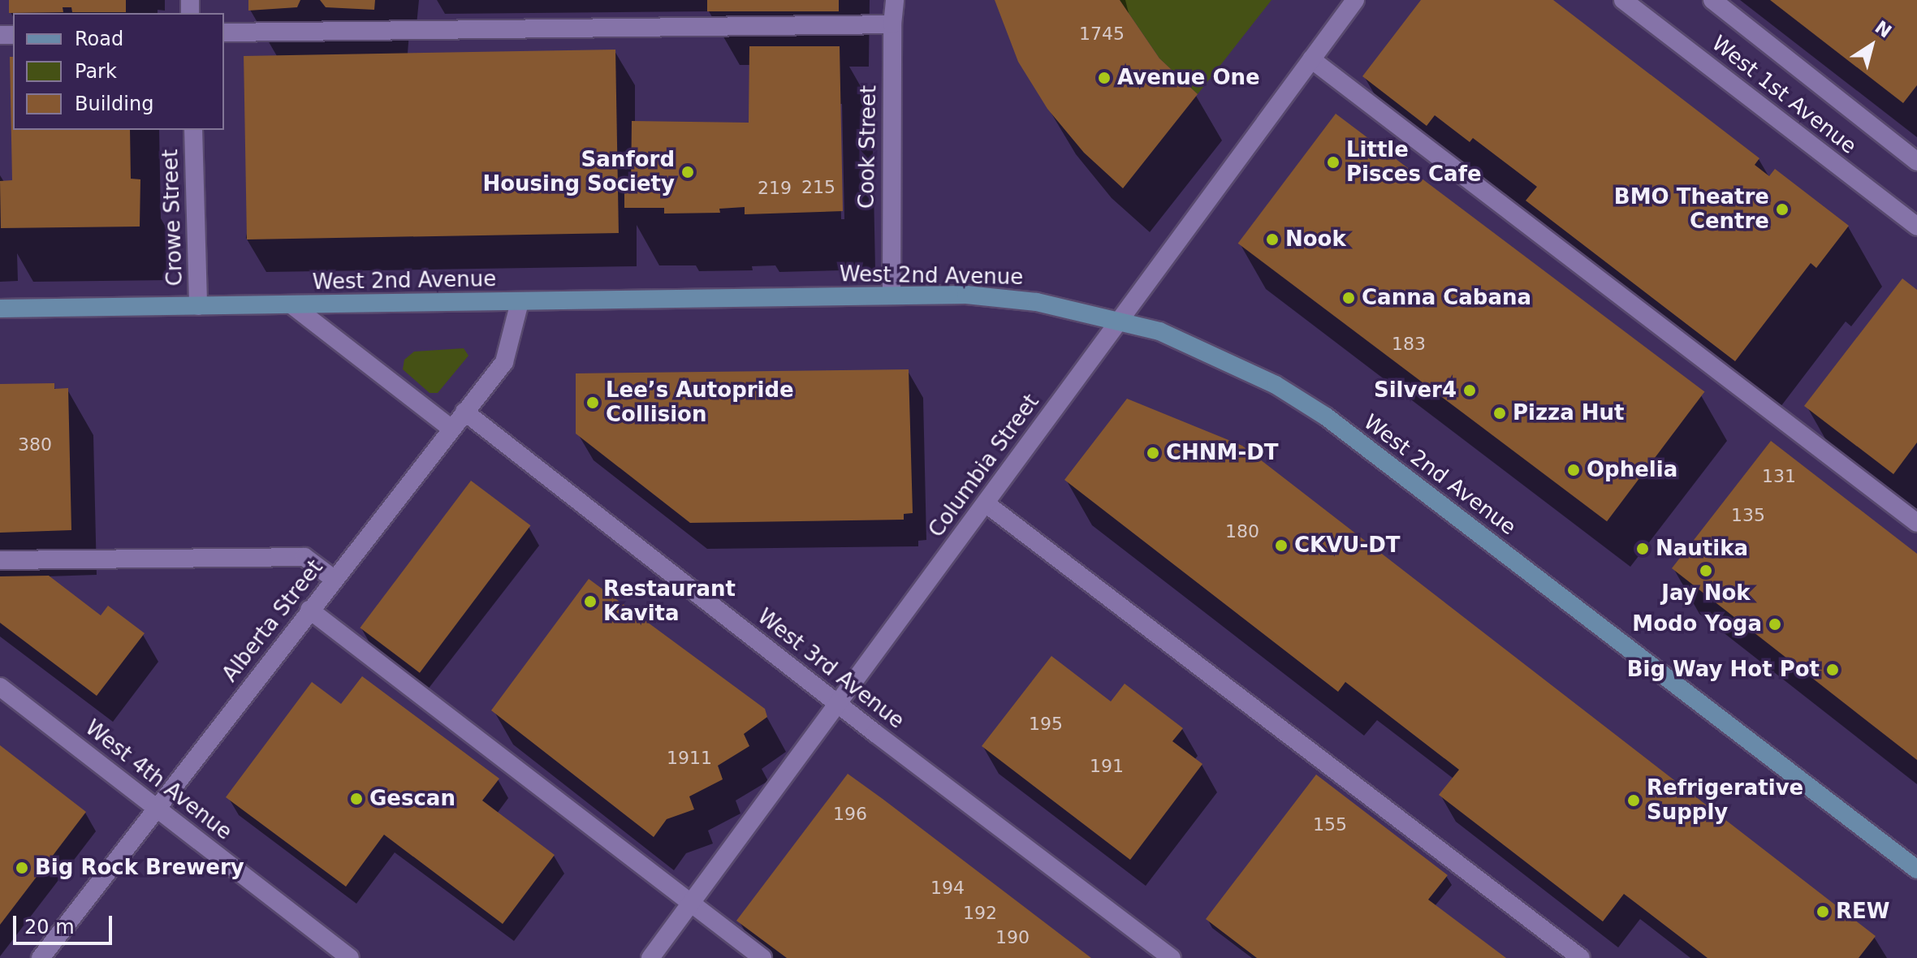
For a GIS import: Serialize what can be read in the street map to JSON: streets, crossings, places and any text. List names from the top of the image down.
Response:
{
  "streets": {
    "main road": ["West 2nd Avenue"],
    "street": [
      "West 1st Avenue",
      "Cook Street",
      "Crowe Street",
      "Columbia Street",
      "Alberta Street",
      "West 3rd Avenue",
      "West 4th Avenue"
    ]
  },
  "crossings": [
    ["Cook Street", "West 2nd Avenue"],
    ["Crowe Street", "West 2nd Avenue"],
    ["West 2nd Avenue", "Columbia Street"],
    ["West 2nd Avenue", "Alberta Street"],
    ["Columbia Street", "West 3rd Avenue"],
    ["Alberta Street", "West 3rd Avenue"],
    ["Alberta Street", "West 4th Avenue"]
  ],
  "places": [
    "Avenue One",
    "Little Pisces Cafe",
    "Sanford Housing Society",
    "BMO Theatre Centre",
    "Nook",
    "Canna Cabana",
    "Silver4",
    "Lee’s Autopride Collision",
    "Pizza Hut",
    "CHNM-DT",
    "Ophelia",
    "CKVU-DT",
    "Nautika",
    "Jay Nok",
    "Restaurant Kavita",
    "Modo Yoga",
    "Big Way Hot Pot",
    "Gescan",
    "Refrigerative Supply",
    "Big Rock Brewery",
    "REW"
  ],
  "house_numbers": [
    "1745",
    "215",
    "219",
    "183",
    "380",
    "131",
    "135",
    "180",
    "195",
    "1911",
    "191",
    "196",
    "155",
    "194",
    "192",
    "190"
  ],
  "legend": ["Road", "Park", "Building"],
  "scale_bar": "20 m",
  "north": "top right"
}
